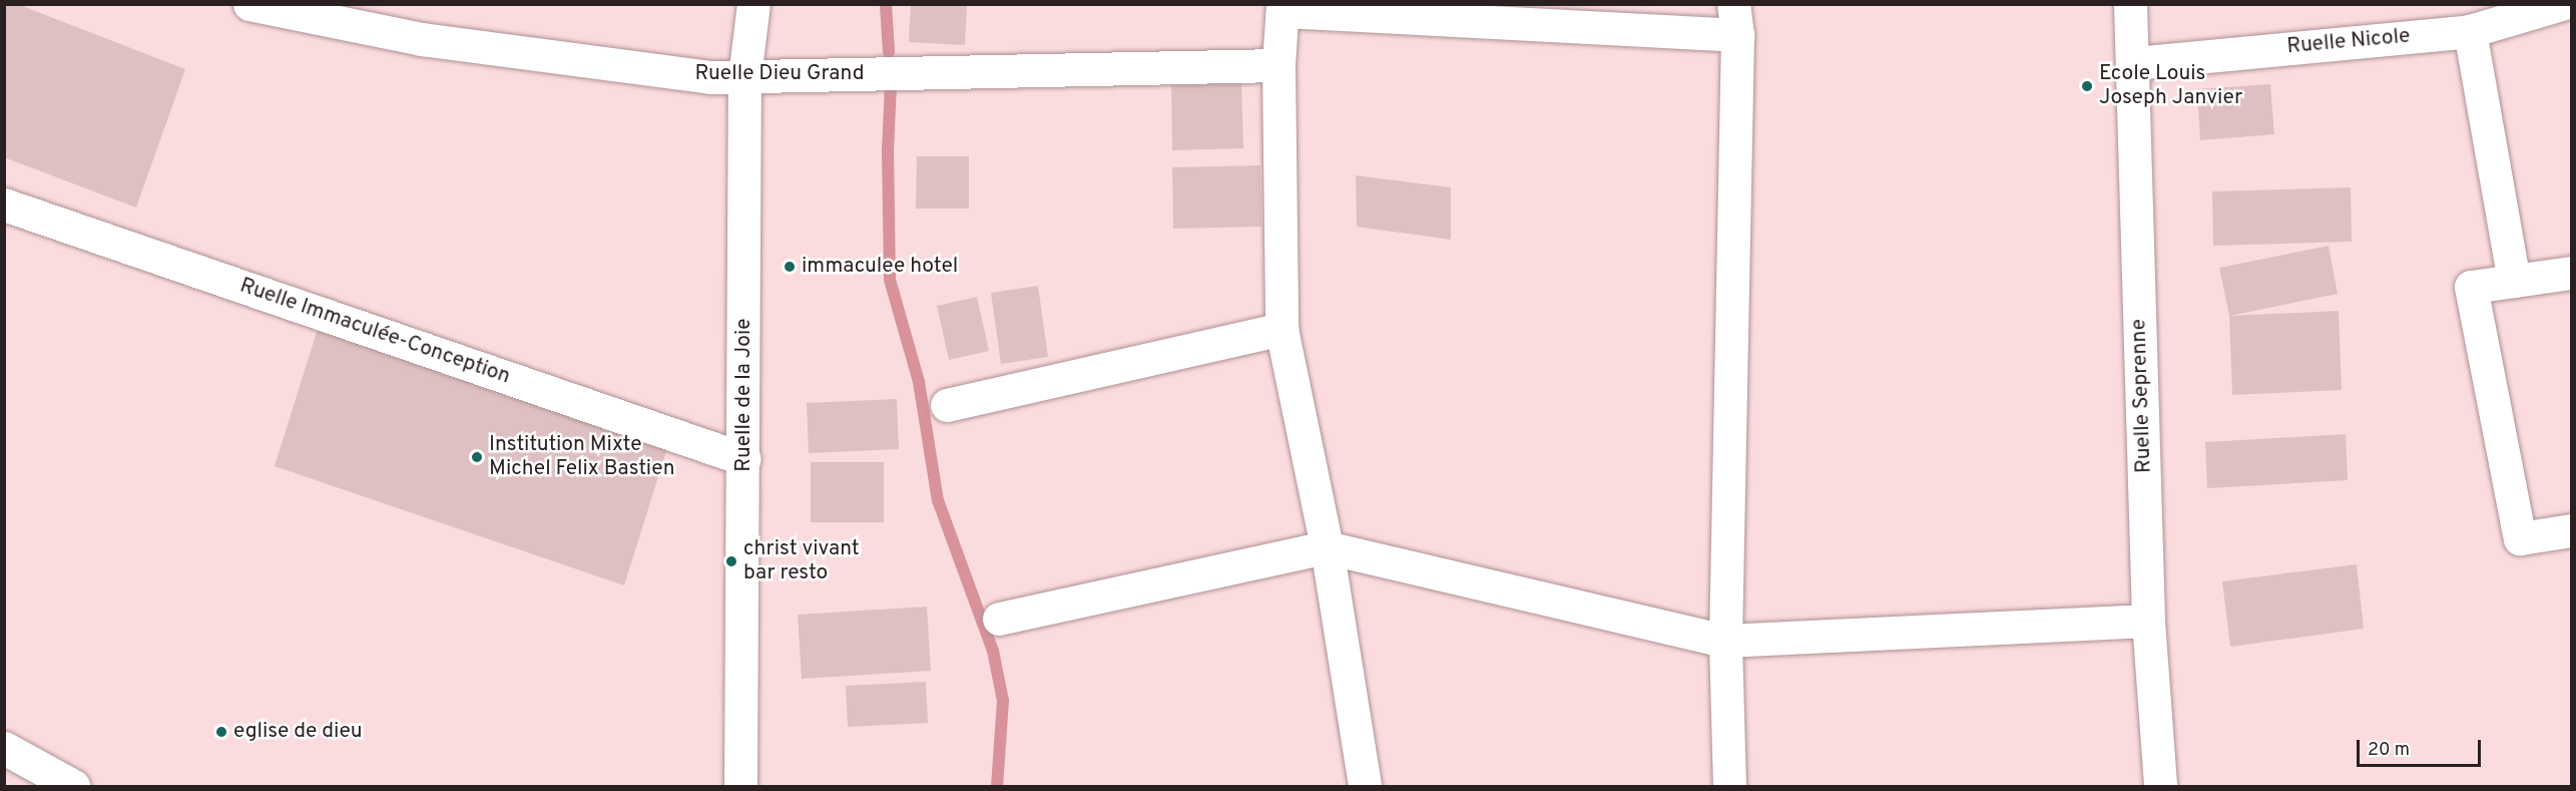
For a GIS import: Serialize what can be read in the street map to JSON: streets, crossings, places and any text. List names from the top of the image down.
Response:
{
  "streets": {
    "street": [
      "Ruelle Nicole",
      "Ruelle Dieu Grand",
      "Ruelle Immaculée-Conception",
      "Ruelle de la Joie",
      "Ruelle Seprenne"
    ]
  },
  "crossings": [
    ["Ruelle Nicole", "Ruelle Seprenne"],
    ["Ruelle Dieu Grand", "Ruelle de la Joie"],
    ["Ruelle Immaculée-Conception", "Ruelle de la Joie"]
  ],
  "places": [
    "Ecole Louis Joseph Janvier",
    "immaculee hotel",
    "Institution Mixte Michel Felix Bastien",
    "christ vivant bar resto",
    "eglise de dieu"
  ],
  "scale_bar": "20 m"
}
